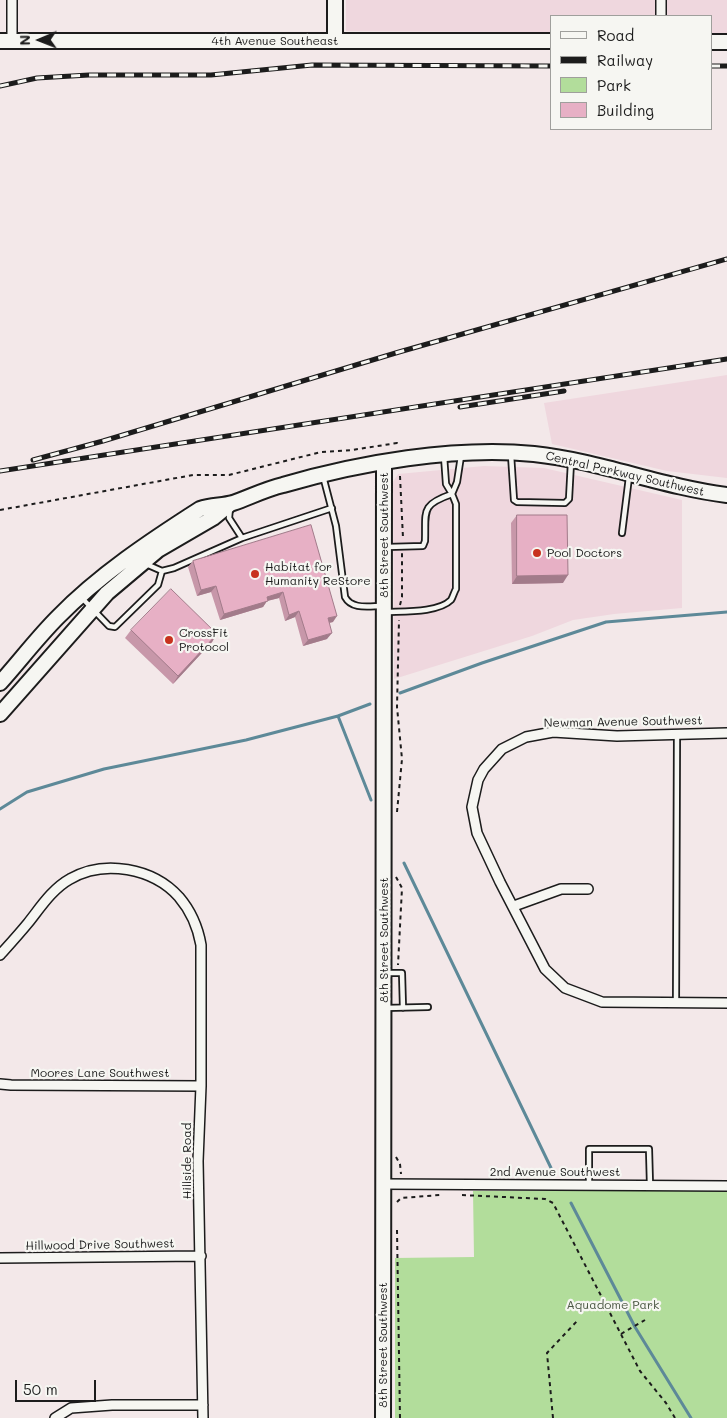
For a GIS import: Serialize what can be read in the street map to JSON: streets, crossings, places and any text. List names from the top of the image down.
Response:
{
  "streets": {
    "street": [
      "4th Avenue Southeast",
      "Central Parkway Southwest",
      "8th Street Southwest",
      "Newman Avenue Southwest",
      "Moores Lane Southwest",
      "Hillside Road",
      "2nd Avenue Southwest",
      "Hillwood Drive Southwest"
    ]
  },
  "crossings": [
    ["Central Parkway Southwest", "8th Street Southwest"],
    ["8th Street Southwest", "2nd Avenue Southwest"],
    ["Moores Lane Southwest", "Hillside Road"],
    ["Hillside Road", "Hillwood Drive Southwest"]
  ],
  "parks": ["Aquadome Park"],
  "places": ["Pool Doctors", "Habitat for Humanity ReStore", "CrossFit Protocol"],
  "legend": [
    "Road",
    "Railway",
    "Park",
    "Building"
  ],
  "scale_bar": "50 m",
  "north": "left"
}
